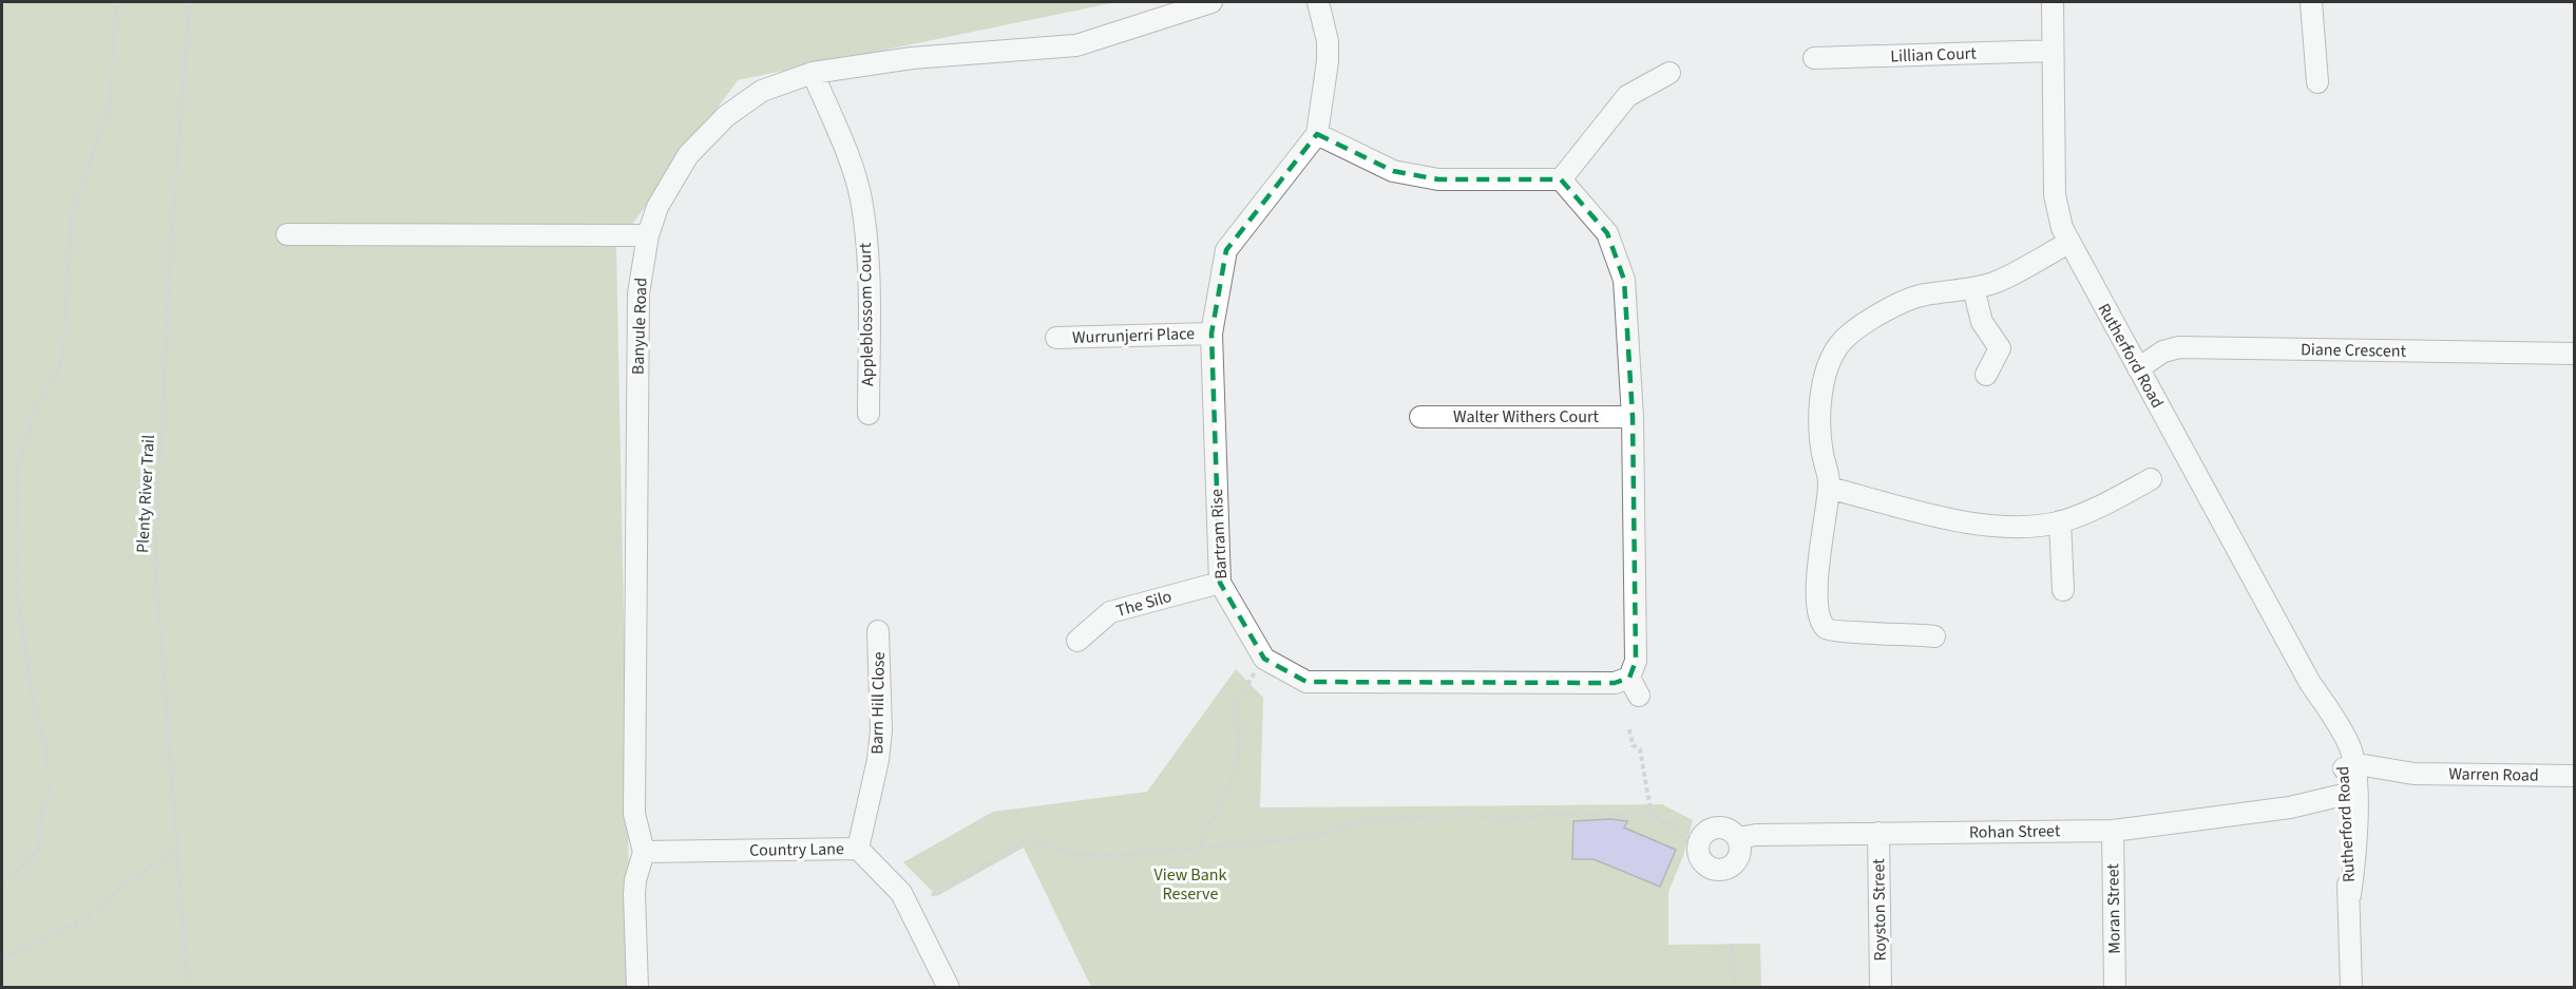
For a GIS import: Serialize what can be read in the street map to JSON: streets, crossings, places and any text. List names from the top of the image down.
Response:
{
  "streets": {
    "street": [
      "Lillian Court",
      "Appleblossom Court",
      "Banyule Road",
      "Wurrunjerri Place",
      "Diane Crescent",
      "Rutherford Road",
      "Walter Withers Court",
      "Bartram Rise",
      "The Silo",
      "Barn Hill Close",
      "Warren Road",
      "Rohan Street",
      "Country Lane",
      "Moran Street",
      "Royston Street"
    ],
    "path": ["Plenty River Trail"]
  },
  "crossings": [
    ["Lillian Court", "Rutherford Road"],
    ["Appleblossom Court", "Banyule Road"],
    ["Banyule Road", "Country Lane"],
    ["Wurrunjerri Place", "Bartram Rise"],
    ["Diane Crescent", "Rutherford Road"],
    ["Rutherford Road", "Warren Road"],
    ["Rutherford Road", "Rohan Street"],
    ["Bartram Rise", "The Silo"],
    ["Barn Hill Close", "Country Lane"],
    ["Warren Road", "Rohan Street"],
    ["Rohan Street", "Moran Street"],
    ["Rohan Street", "Royston Street"]
  ],
  "parks": ["View Bank Reserve"]
}
